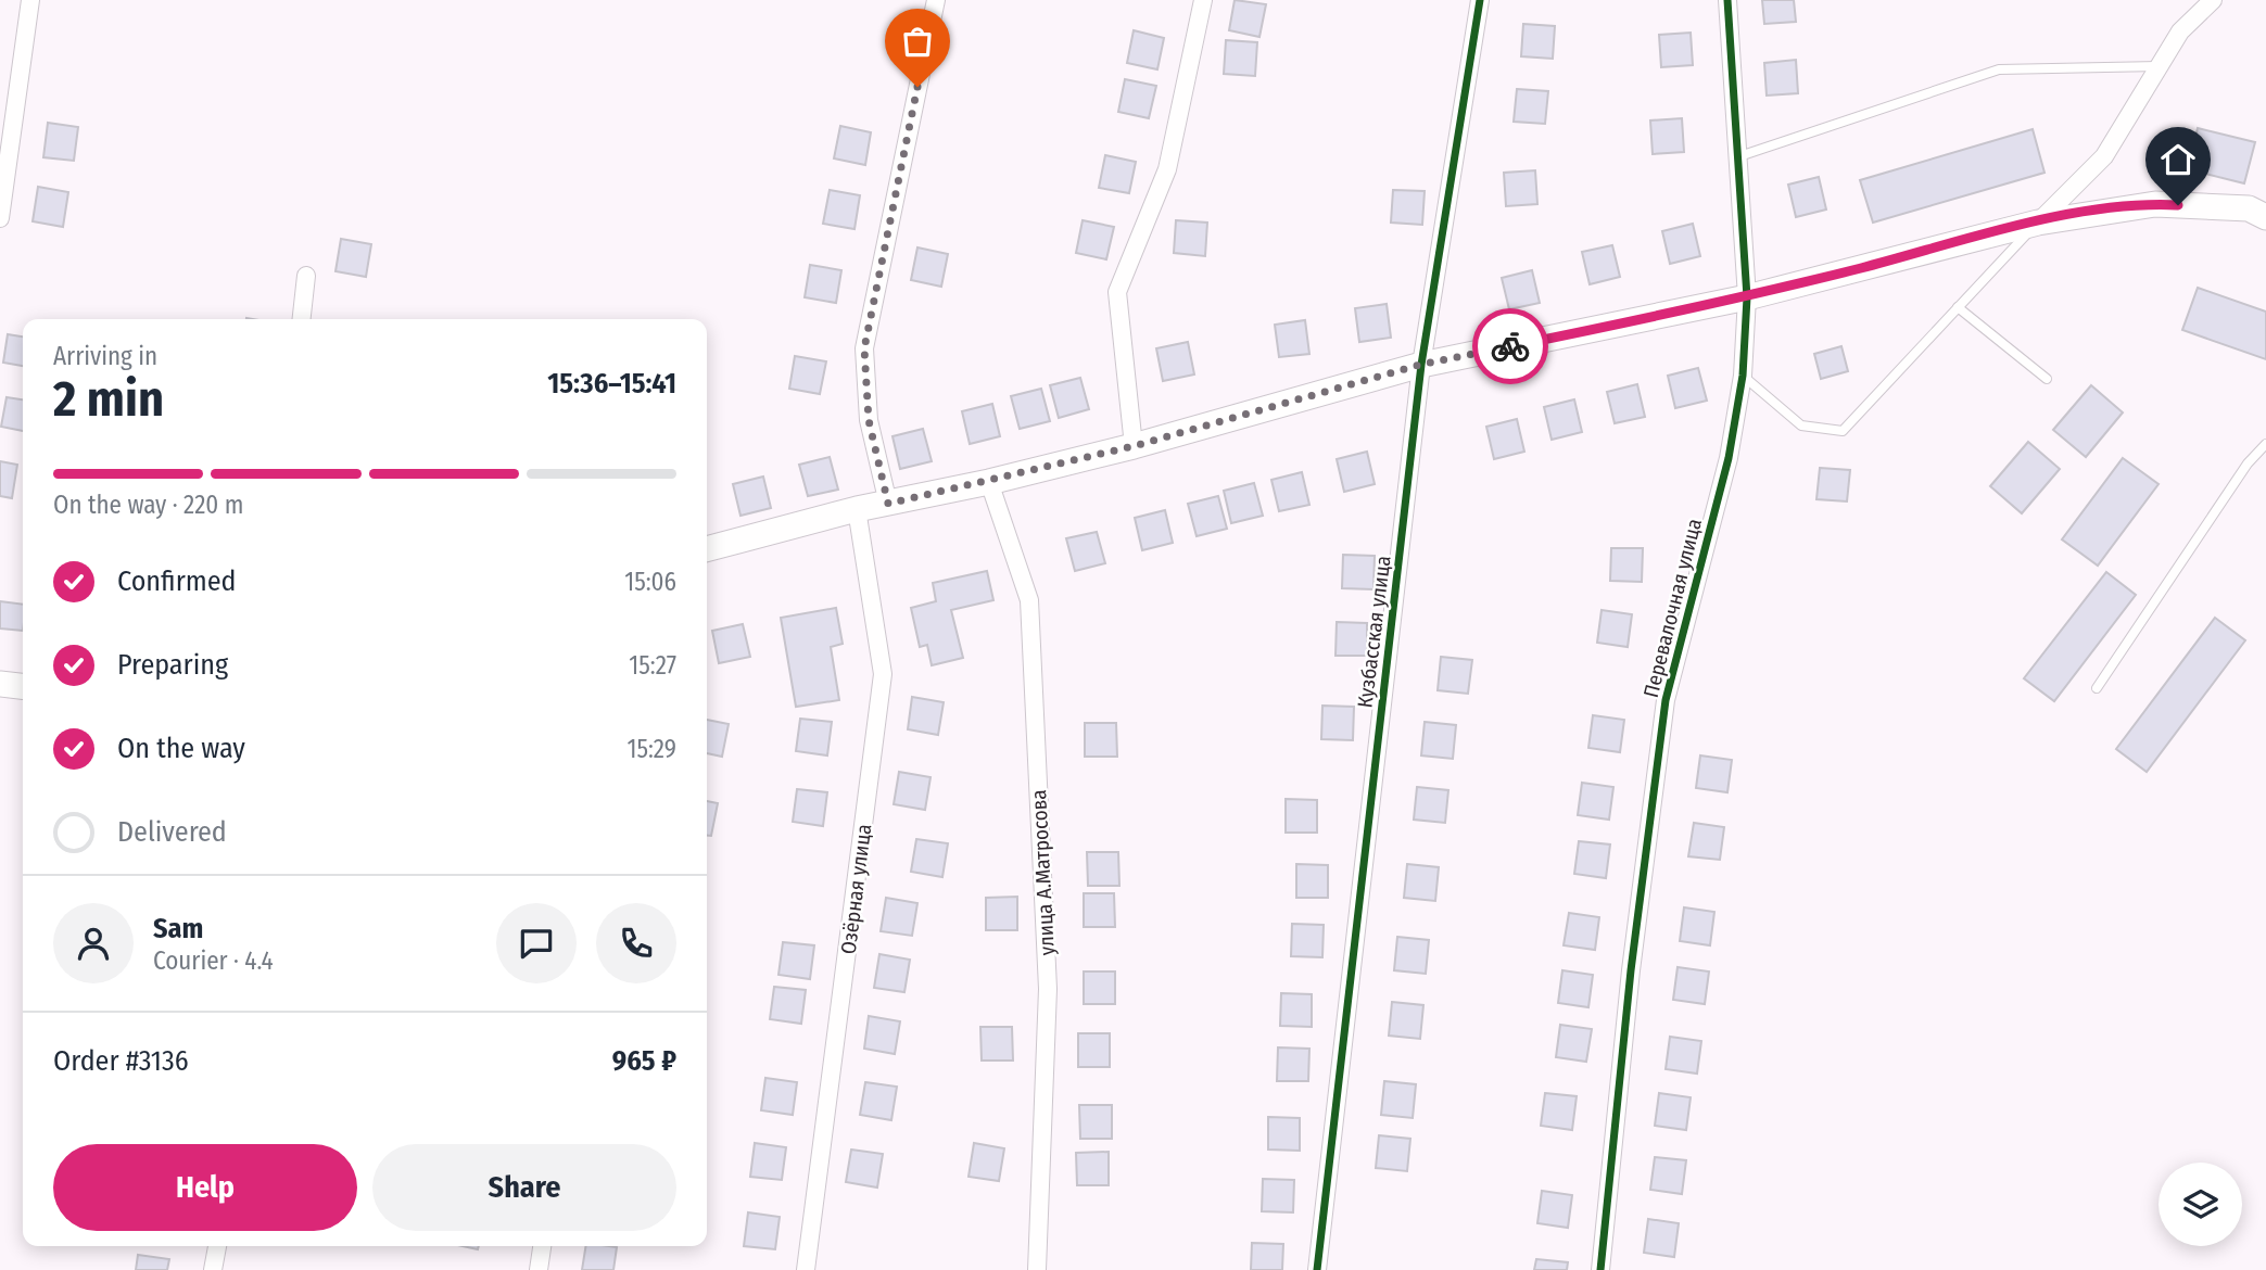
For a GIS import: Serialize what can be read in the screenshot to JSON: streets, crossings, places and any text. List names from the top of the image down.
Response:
{
  "streets": {
    "street": [
      "Перевалочная улица",
      "Кузбасская улица",
      "улица А.Матросова",
      "Озёрная улица"
    ]
  },
  "page": {
    "heading": ["2 min", "Arriving in", "15:36–15:41"],
    "panel": [
      "Sam",
      "Courier · 4.4",
      "Order #3136",
      "965 ₽"
    ],
    "bar": "On the way · 220 m",
    "list": [
      ["Confirmed", "15:06"],
      ["Preparing", "15:27"],
      ["On the way", "15:29"],
      "Delivered"
    ],
    "buttons": ["Help", "Share"]
  }
}
